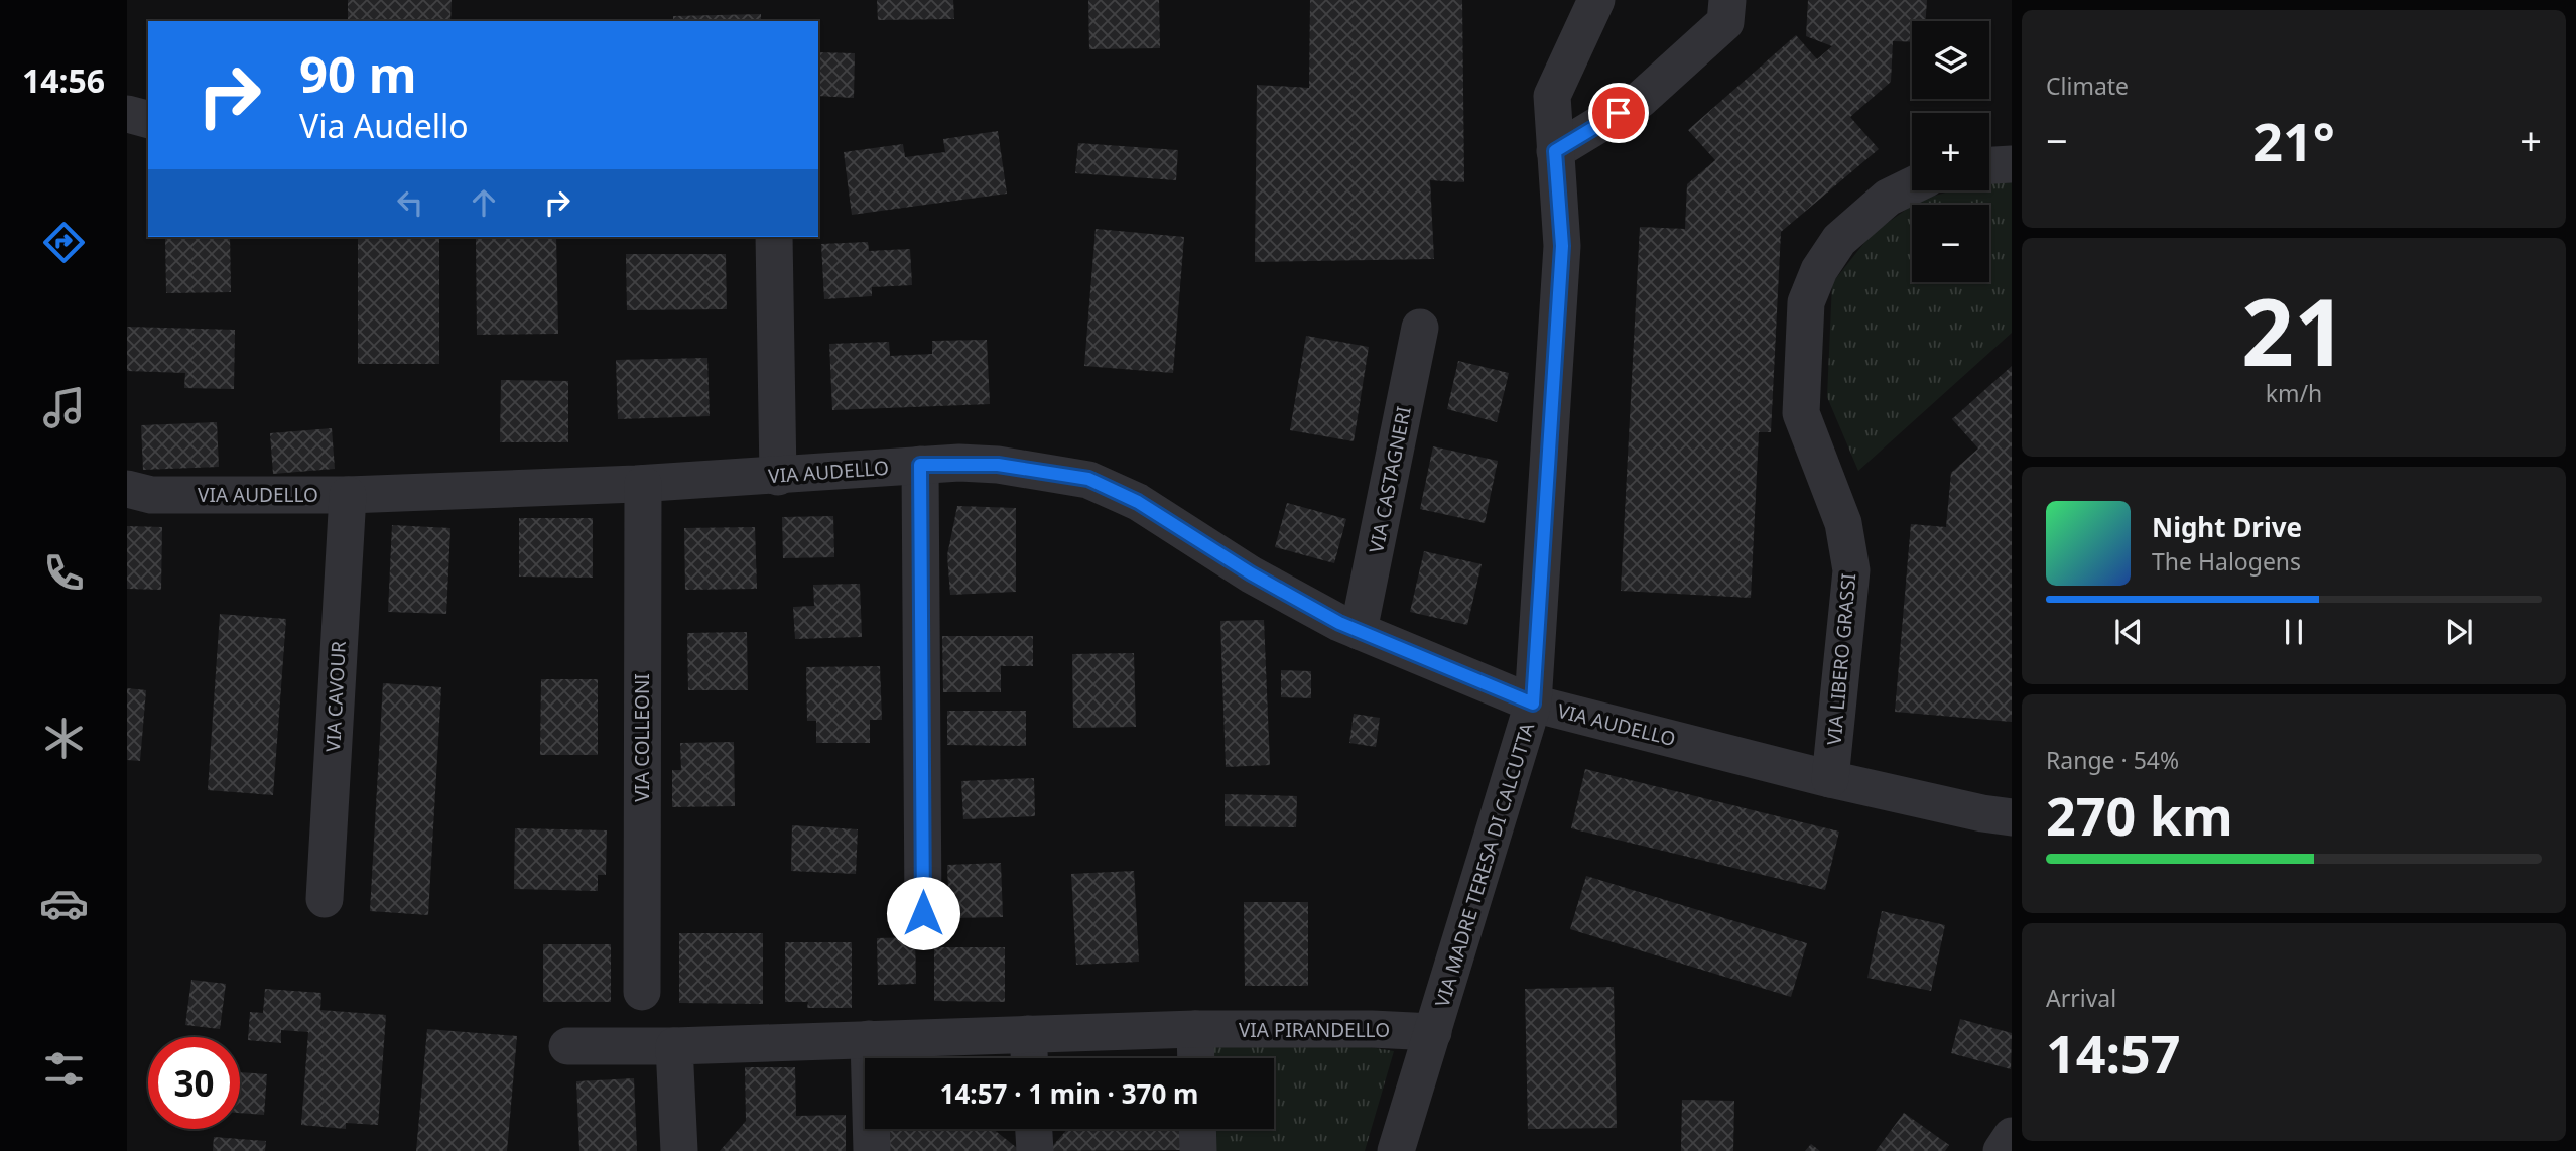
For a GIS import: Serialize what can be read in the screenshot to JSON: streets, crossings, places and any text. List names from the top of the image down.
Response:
{
  "streets": {
    "street": [
      "VIA AUDELLO",
      "VIA CASTAGNERI",
      "VIA LIBERO GRASSI",
      "VIA CAVOUR",
      "VIA COLLEONI",
      "VIA MADRE TERESA DI CALCUTTA",
      "VIA PIRANDELLO"
    ]
  },
  "crossings": [
    ["VIA AUDELLO", "VIA CASTAGNERI"],
    ["VIA AUDELLO", "VIA LIBERO GRASSI"],
    ["VIA AUDELLO", "VIA CAVOUR"],
    ["VIA AUDELLO", "VIA COLLEONI"],
    ["VIA AUDELLO", "VIA MADRE TERESA DI CALCUTTA"],
    ["VIA MADRE TERESA DI CALCUTTA", "VIA PIRANDELLO"]
  ],
  "page": {
    "tabs": "14:56",
    "tile": [
      "Climate",
      ["21", "km/h"],
      ["Range · 54%", "270 km"],
      ["Arrival", "14:57"]
    ],
    "map_buttons": ["+", "−"],
    "turn": ["90 m", "Via Audello"],
    "heat": ["−", "21°", "+"],
    "song": ["Night Drive", "The Halogens"],
    "limit": "30",
    "trip": "14:57 · 1 min · 370 m"
  }
}
